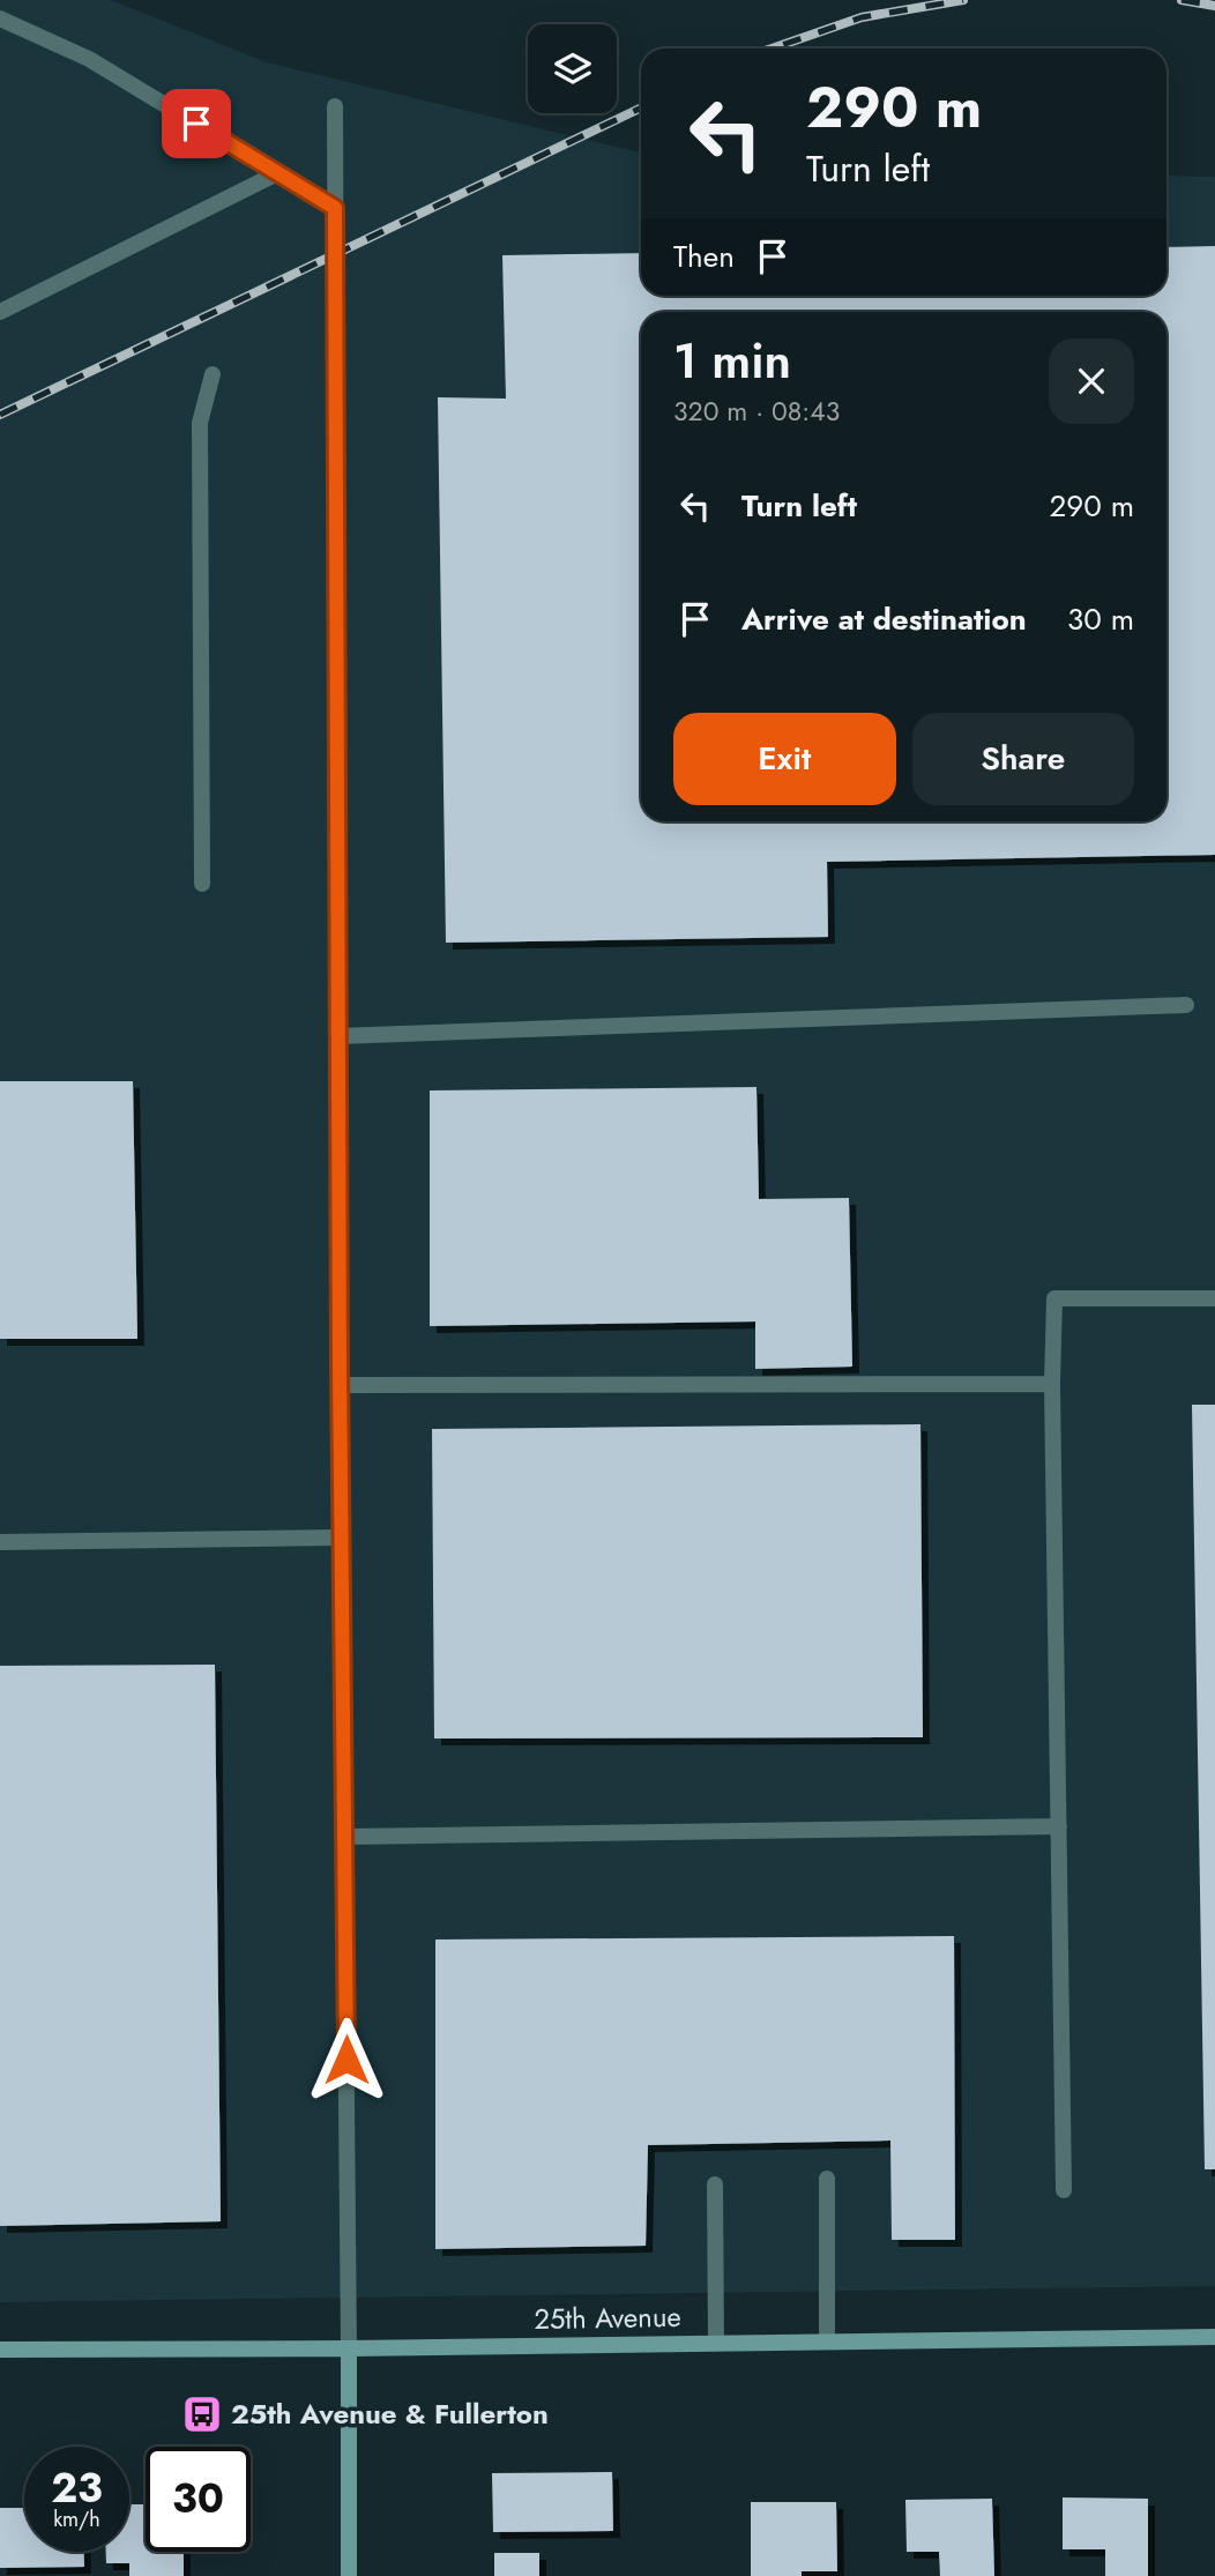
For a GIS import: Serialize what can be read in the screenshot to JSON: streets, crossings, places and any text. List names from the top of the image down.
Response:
{
  "streets": {
    "main road": ["25th Avenue"]
  },
  "places": {
    "bus stop": ["25th Avenue & Fullerton"]
  },
  "page": {
    "turn": ["290 m", "Turn left"],
    "then": "Then",
    "heading": ["1 min", "320 m · 08:43"],
    "list": [
      {
        "name": "Turn left",
        "value": "290 m"
      },
      {
        "name": "Arrive at destination",
        "value": "30 m"
      }
    ],
    "buttons": ["Exit", "Share"],
    "speed": "23 km/h",
    "limit": "30"
  }
}
